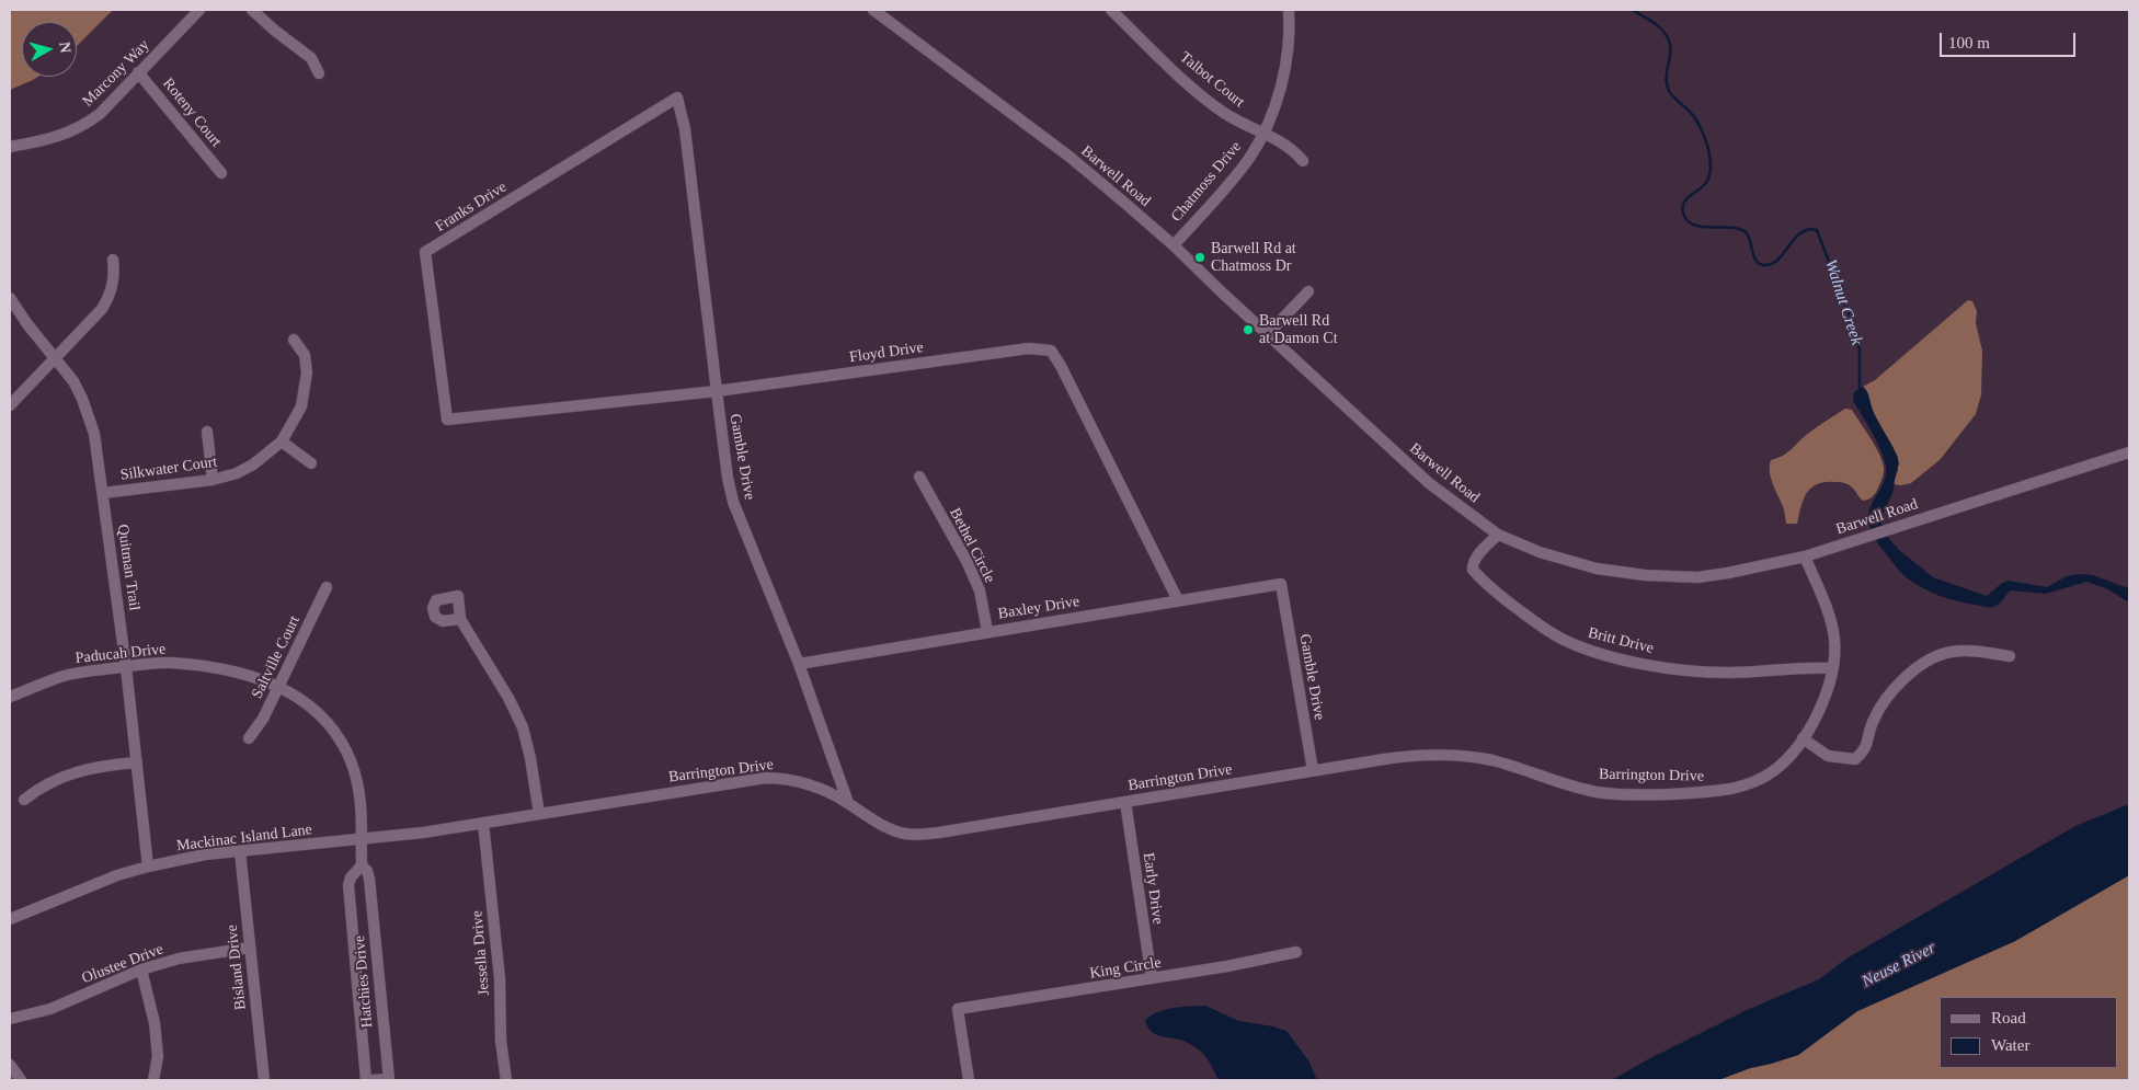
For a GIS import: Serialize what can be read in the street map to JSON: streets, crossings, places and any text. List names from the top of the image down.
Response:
{
  "streets": {
    "street": [
      "Marcony Way",
      "Talbot Court",
      "Roteny Court",
      "Barwell Road",
      "Chatmoss Drive",
      "Franks Drive",
      "Floyd Drive",
      "Gamble Drive",
      "Silkwater Court",
      "Bethel Circle",
      "Quitman Trail",
      "Baxley Drive",
      "Britt Drive",
      "Paducah Drive",
      "Saltville Court",
      "Barrington Drive",
      "Mackinac Island Lane",
      "Early Drive",
      "Jessella Drive",
      "Olustee Drive",
      "Bisland Drive",
      "King Circle",
      "Hatchies Drive"
    ]
  },
  "crossings": [
    ["Marcony Way", "Roteny Court"],
    ["Talbot Court", "Chatmoss Drive"],
    ["Barwell Road", "Chatmoss Drive"],
    ["Barwell Road", "Britt Drive"],
    ["Barwell Road", "Barrington Drive"],
    ["Franks Drive", "Floyd Drive"],
    ["Franks Drive", "Gamble Drive"],
    ["Floyd Drive", "Gamble Drive"],
    ["Floyd Drive", "Baxley Drive"],
    ["Gamble Drive", "Baxley Drive"],
    ["Gamble Drive", "Barrington Drive"],
    ["Silkwater Court", "Quitman Trail"],
    ["Bethel Circle", "Baxley Drive"],
    ["Quitman Trail", "Paducah Drive"],
    ["Quitman Trail", "Mackinac Island Lane"],
    ["Britt Drive", "Barrington Drive"],
    ["Paducah Drive", "Saltville Court"],
    ["Paducah Drive", "Barrington Drive"],
    ["Paducah Drive", "Mackinac Island Lane"],
    ["Paducah Drive", "Hatchies Drive"],
    ["Barrington Drive", "Mackinac Island Lane"],
    ["Barrington Drive", "Early Drive"],
    ["Barrington Drive", "Jessella Drive"],
    ["Barrington Drive", "Hatchies Drive"],
    ["Mackinac Island Lane", "Bisland Drive"],
    ["Mackinac Island Lane", "Hatchies Drive"],
    ["Early Drive", "King Circle"],
    ["Olustee Drive", "Bisland Drive"]
  ],
  "water": ["Walnut Creek", "Neuse River"],
  "places": ["Barwell Rd at Chatmoss Dr", "Barwell Rd at Damon Ct"],
  "legend": ["Road", "Water"],
  "scale_bar": "100 m",
  "north": "right"
}
